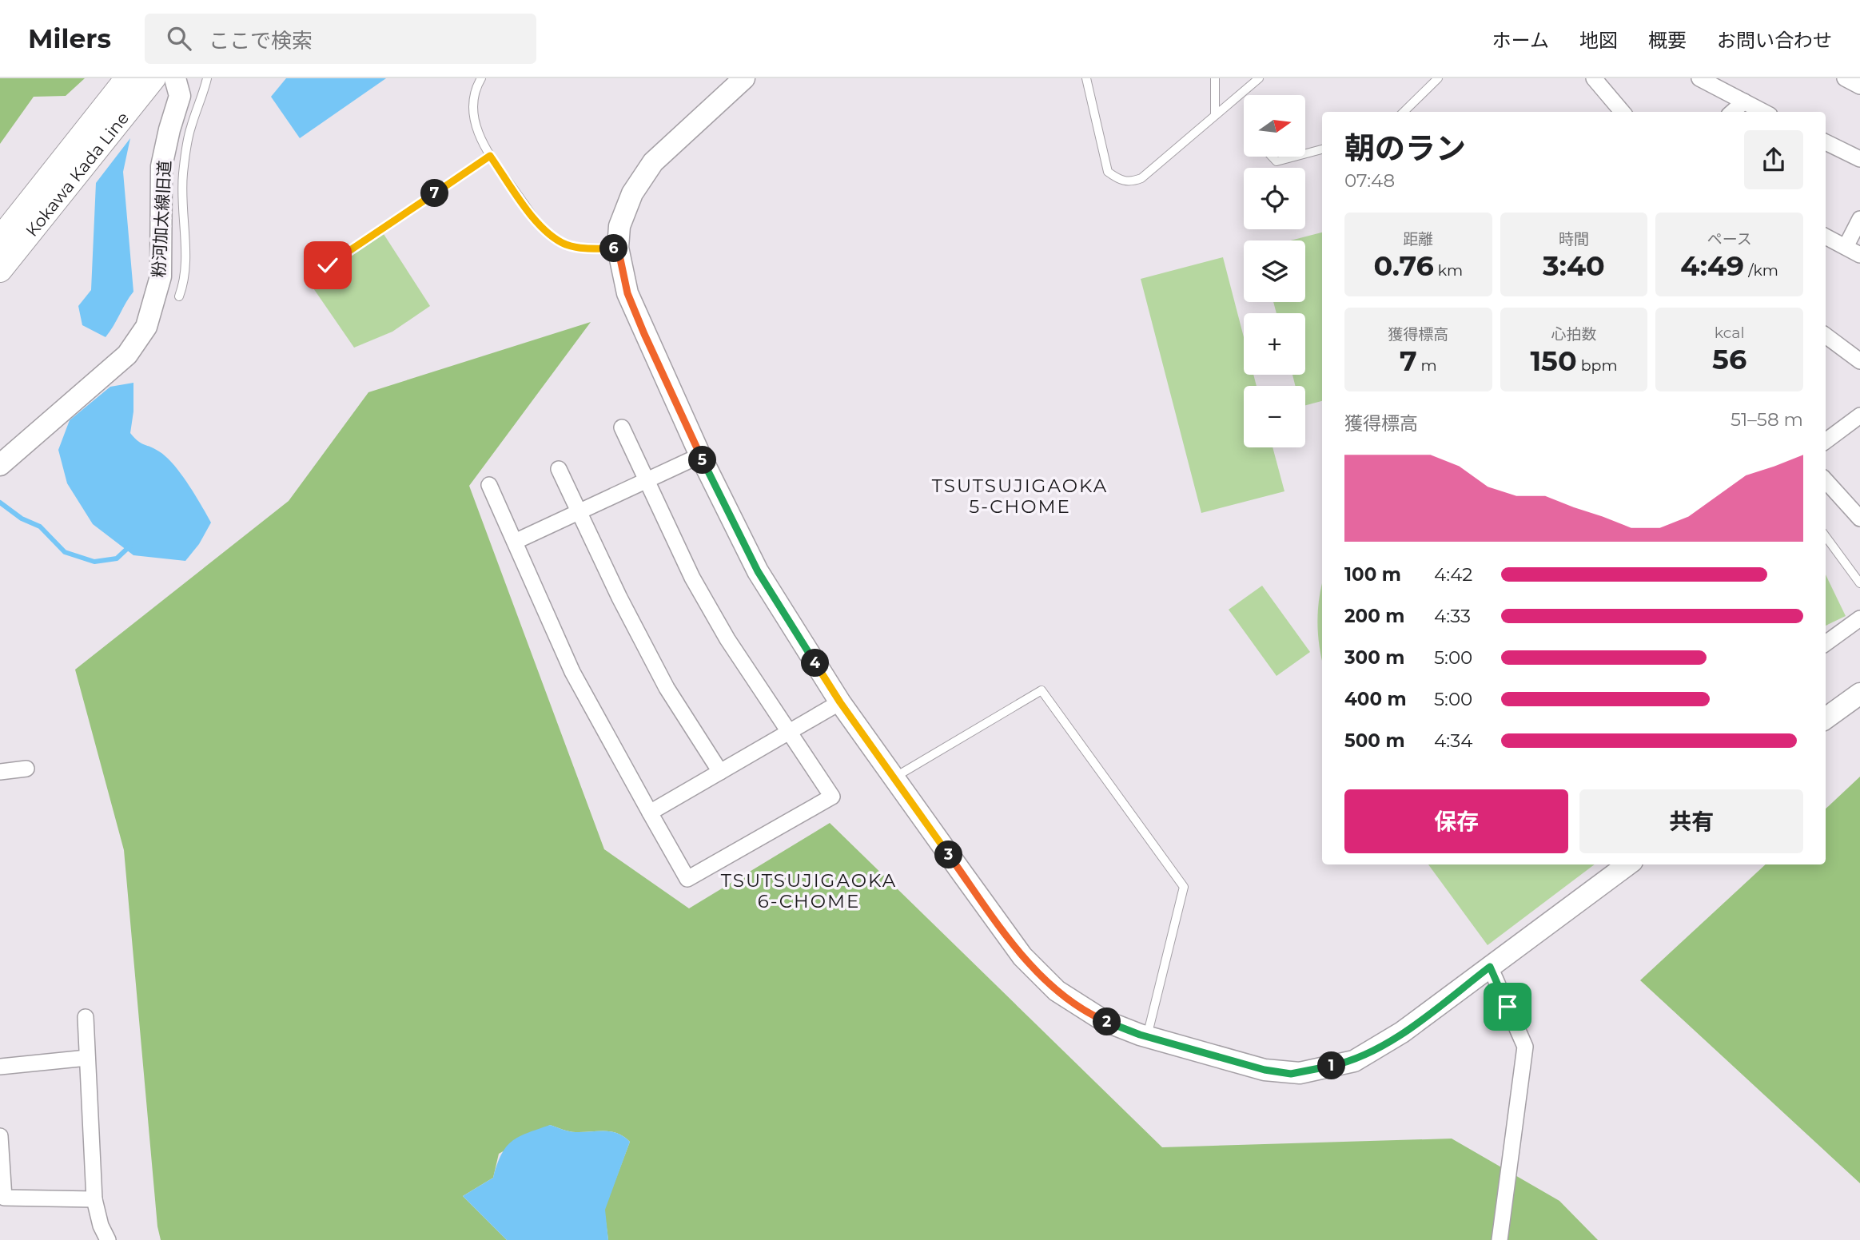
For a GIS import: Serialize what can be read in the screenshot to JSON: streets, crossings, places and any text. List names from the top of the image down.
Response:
{
  "streets": {
    "main road": ["Kokawa Kada Line"],
    "street": ["粉河加太線旧道"]
  },
  "districts": ["TSUTSUJIGAOKA 5-CHOME", "TSUTSUJIGAOKA 6-CHOME"],
  "north": "right",
  "page": {
    "header": "Milers",
    "search": "ここで検索",
    "nav": [
      "ホーム",
      "地図",
      "概要",
      "お問い合わせ"
    ],
    "map_buttons": ["+", "−"],
    "heading": ["朝のラン", "07:48"],
    "pins": [
      "7",
      "6",
      "5",
      "4",
      "3",
      "2",
      "1"
    ],
    "stats": [
      ["距離", "0.76 km"],
      ["時間", "3:40"],
      ["ペース", "4:49 /km"],
      ["獲得標高", "7 m"],
      ["心拍数", "150 bpm"],
      ["kcal", "56"]
    ],
    "chart": ["獲得標高", "51–58 m"],
    "list": [
      {
        "name": "100 m",
        "note": "4:42"
      },
      {
        "name": "200 m",
        "note": "4:33"
      },
      {
        "name": "300 m",
        "note": "5:00"
      },
      {
        "name": "400 m",
        "note": "5:00"
      },
      {
        "name": "500 m",
        "note": "4:34"
      }
    ],
    "buttons": ["保存", "共有"]
  }
}
